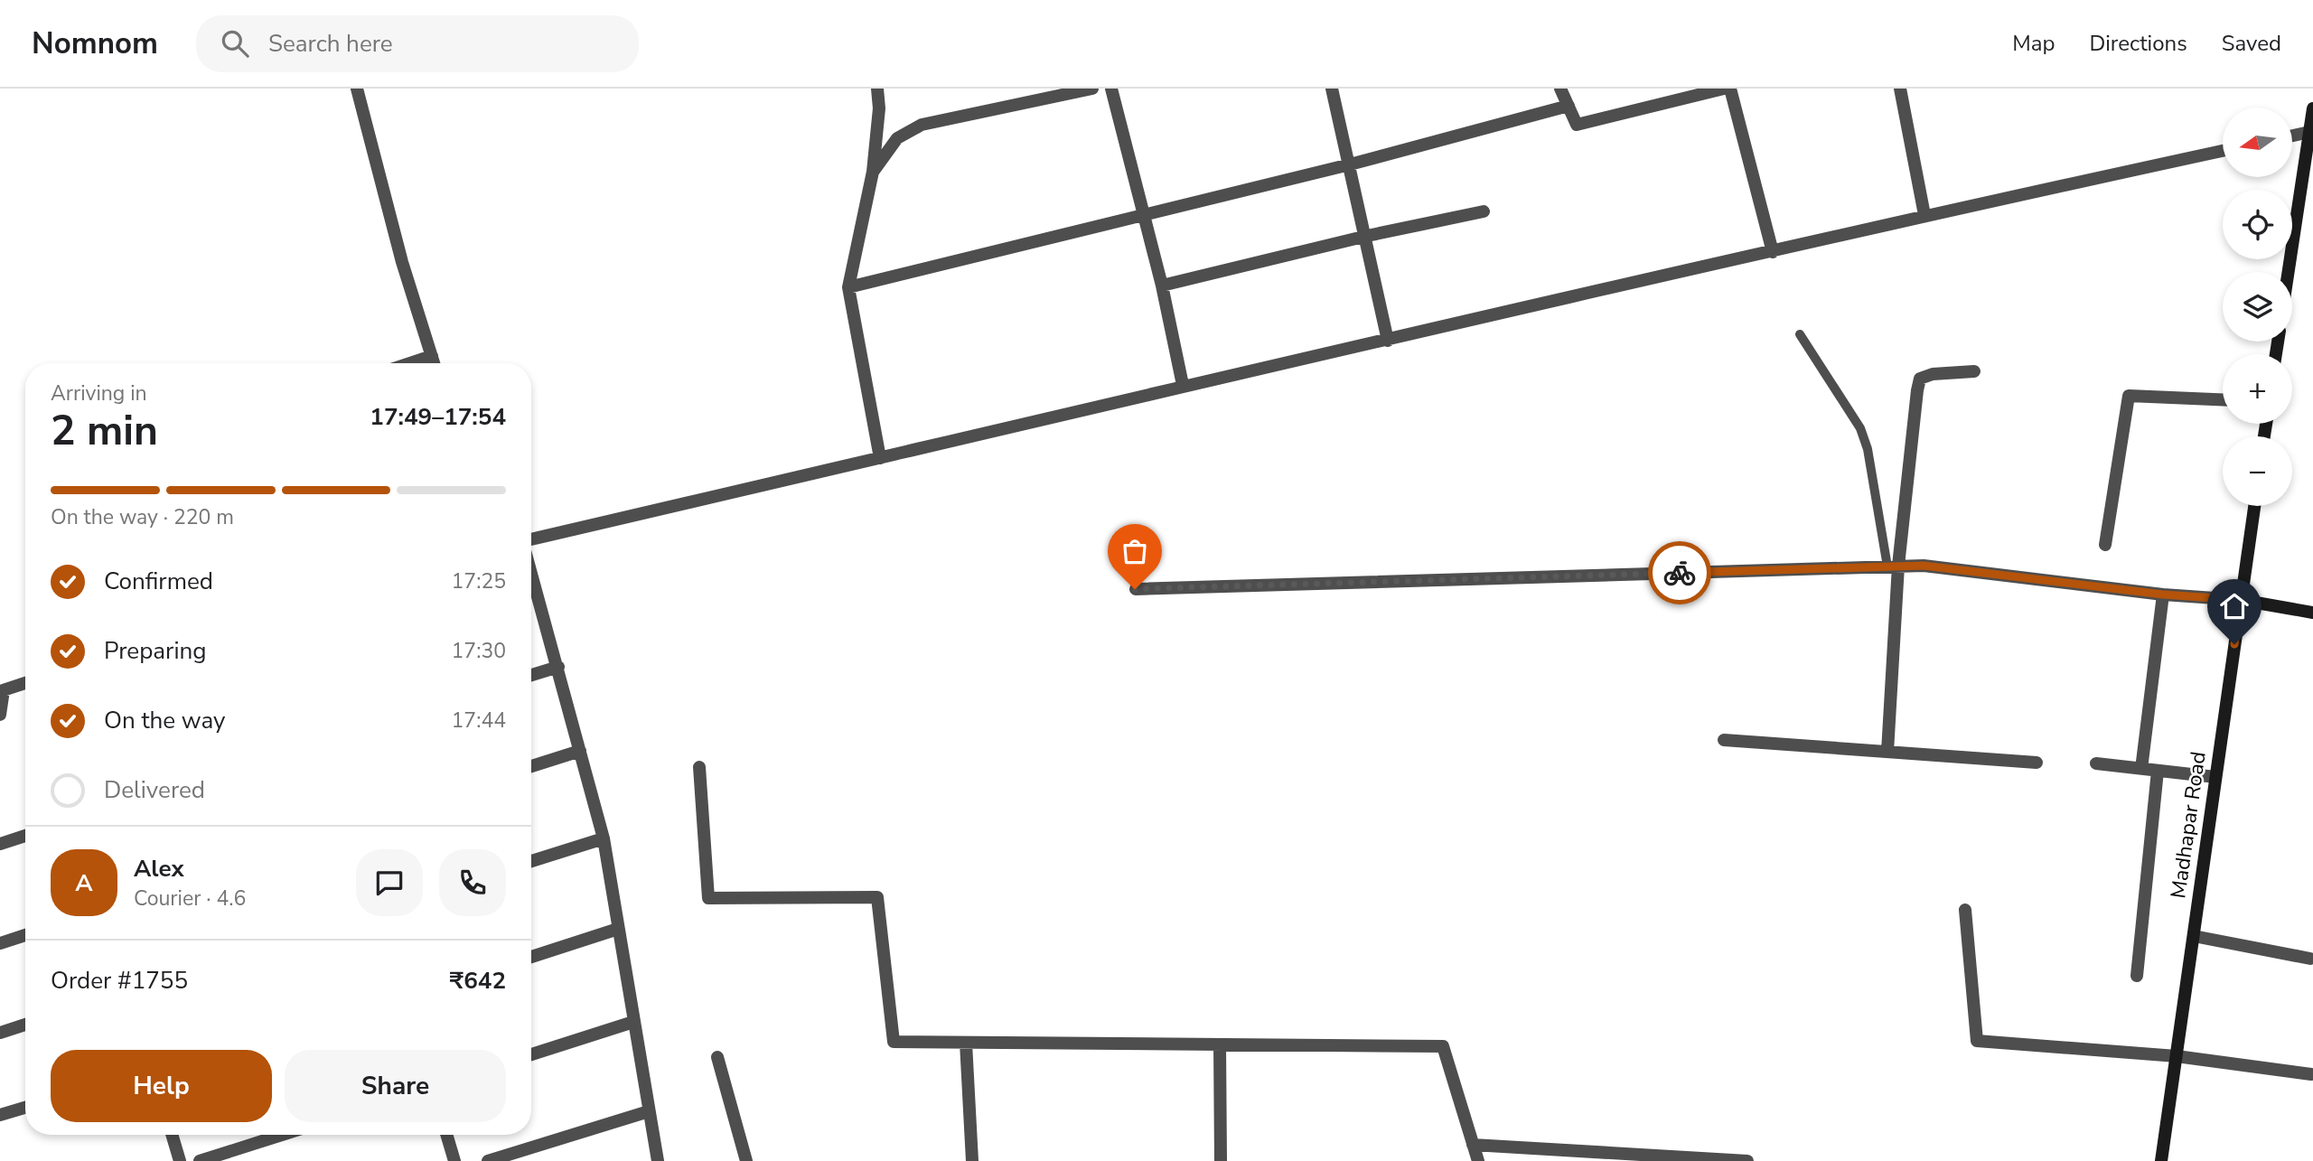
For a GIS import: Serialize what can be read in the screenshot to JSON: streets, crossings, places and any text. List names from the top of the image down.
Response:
{
  "streets": {
    "main road": ["Madhapar Road"]
  },
  "north": "left",
  "page": {
    "header": "Nomnom",
    "search": "Search here",
    "nav": ["Map", "Directions", "Saved"],
    "map_buttons": ["+", "−"],
    "heading": ["2 min", "Arriving in", "17:49–17:54"],
    "panel": [
      "Alex",
      "Courier · 4.6",
      "Order #1755",
      "₹642"
    ],
    "bar": "On the way · 220 m",
    "list": [
      ["Confirmed", "17:25"],
      ["Preparing", "17:30"],
      ["On the way", "17:44"],
      "Delivered"
    ],
    "round": "A",
    "buttons": ["Help", "Share"]
  }
}
